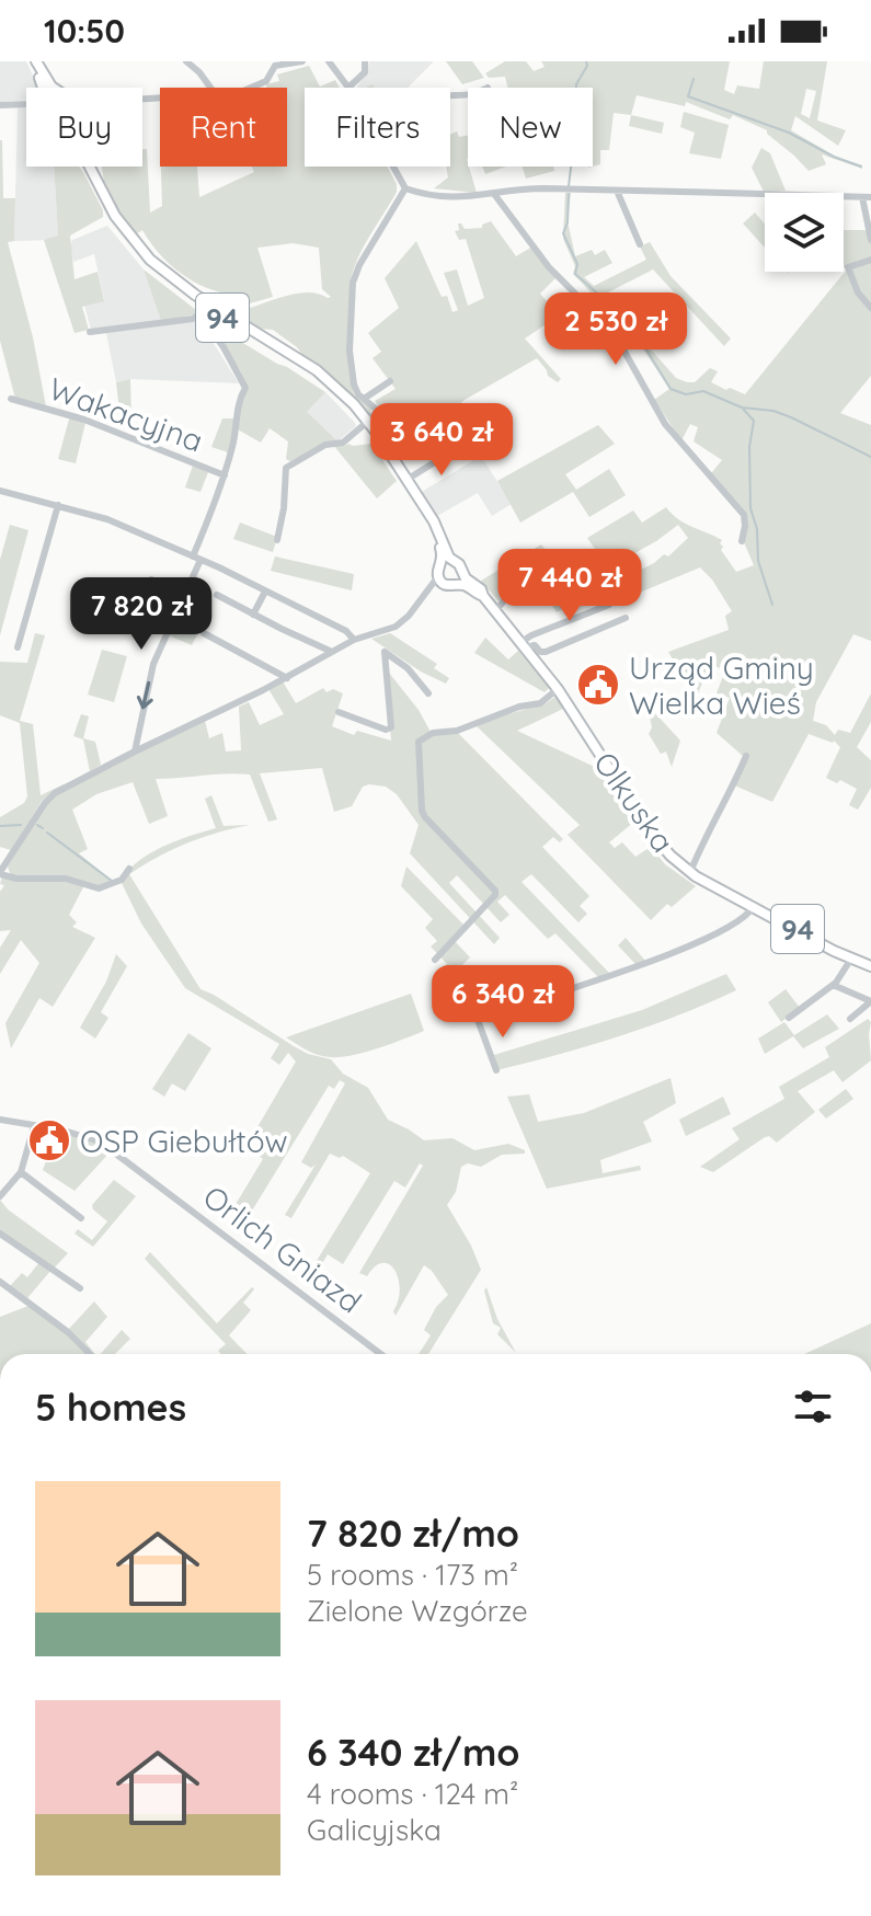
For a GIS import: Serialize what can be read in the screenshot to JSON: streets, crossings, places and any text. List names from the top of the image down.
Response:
{
  "streets": {
    "main road": ["94", "Olkuska"],
    "street": ["Wakacyjna", "Orlich Gniazd"]
  },
  "crossings": [
    ["94", "Olkuska"]
  ],
  "places": {
    "public building": ["Urząd Gminy Wielka Wieś", "OSP Giebułtów"]
  },
  "page": {
    "status": "10:50",
    "chip": [
      "Buy",
      "Rent",
      "Filters",
      "New"
    ],
    "price": [
      "2 530 zł",
      "3 640 zł",
      "7 440 zł",
      "7 820 zł",
      "6 340 zł"
    ],
    "heading": "5 homes",
    "list": [
      {
        "name": "7 820 zł/mo",
        "note": "5 rooms · 173 m² · Zielone Wzgórze"
      },
      {
        "name": "6 340 zł/mo",
        "note": "4 rooms · 124 m² · Galicyjska"
      }
    ]
  }
}
